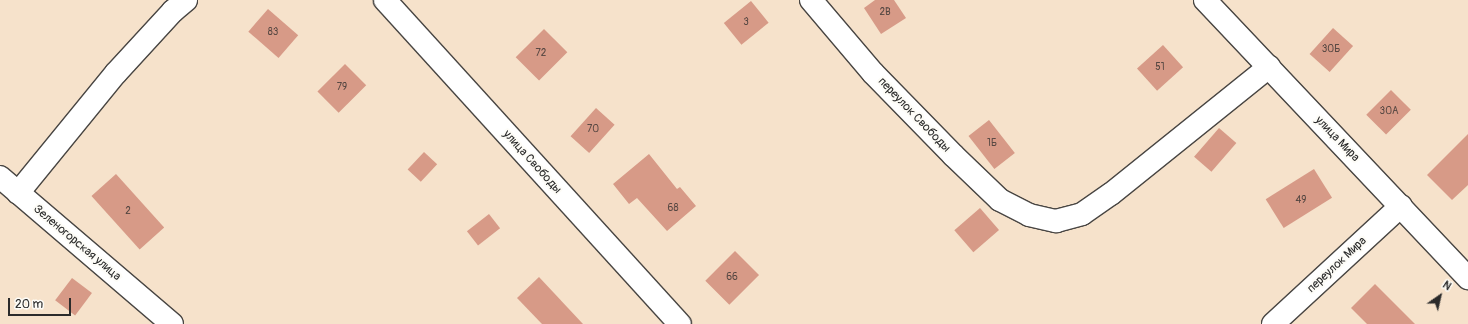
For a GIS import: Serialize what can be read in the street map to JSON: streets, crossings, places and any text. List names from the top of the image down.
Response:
{
  "streets": {
    "street": [
      "переулок Свободы",
      "улица Мира",
      "улица Свободы",
      "Зеленогорская улица",
      "переулок Мира"
    ]
  },
  "crossings": [
    ["переулок Свободы", "улица Мира"],
    ["улица Мира", "переулок Мира"]
  ],
  "house_numbers": [
    "2В",
    "3",
    "83",
    "30Б",
    "72",
    "51",
    "79",
    "30А",
    "70",
    "1Б",
    "49",
    "68",
    "2",
    "66"
  ],
  "scale_bar": "20 m",
  "north": "top right"
}
